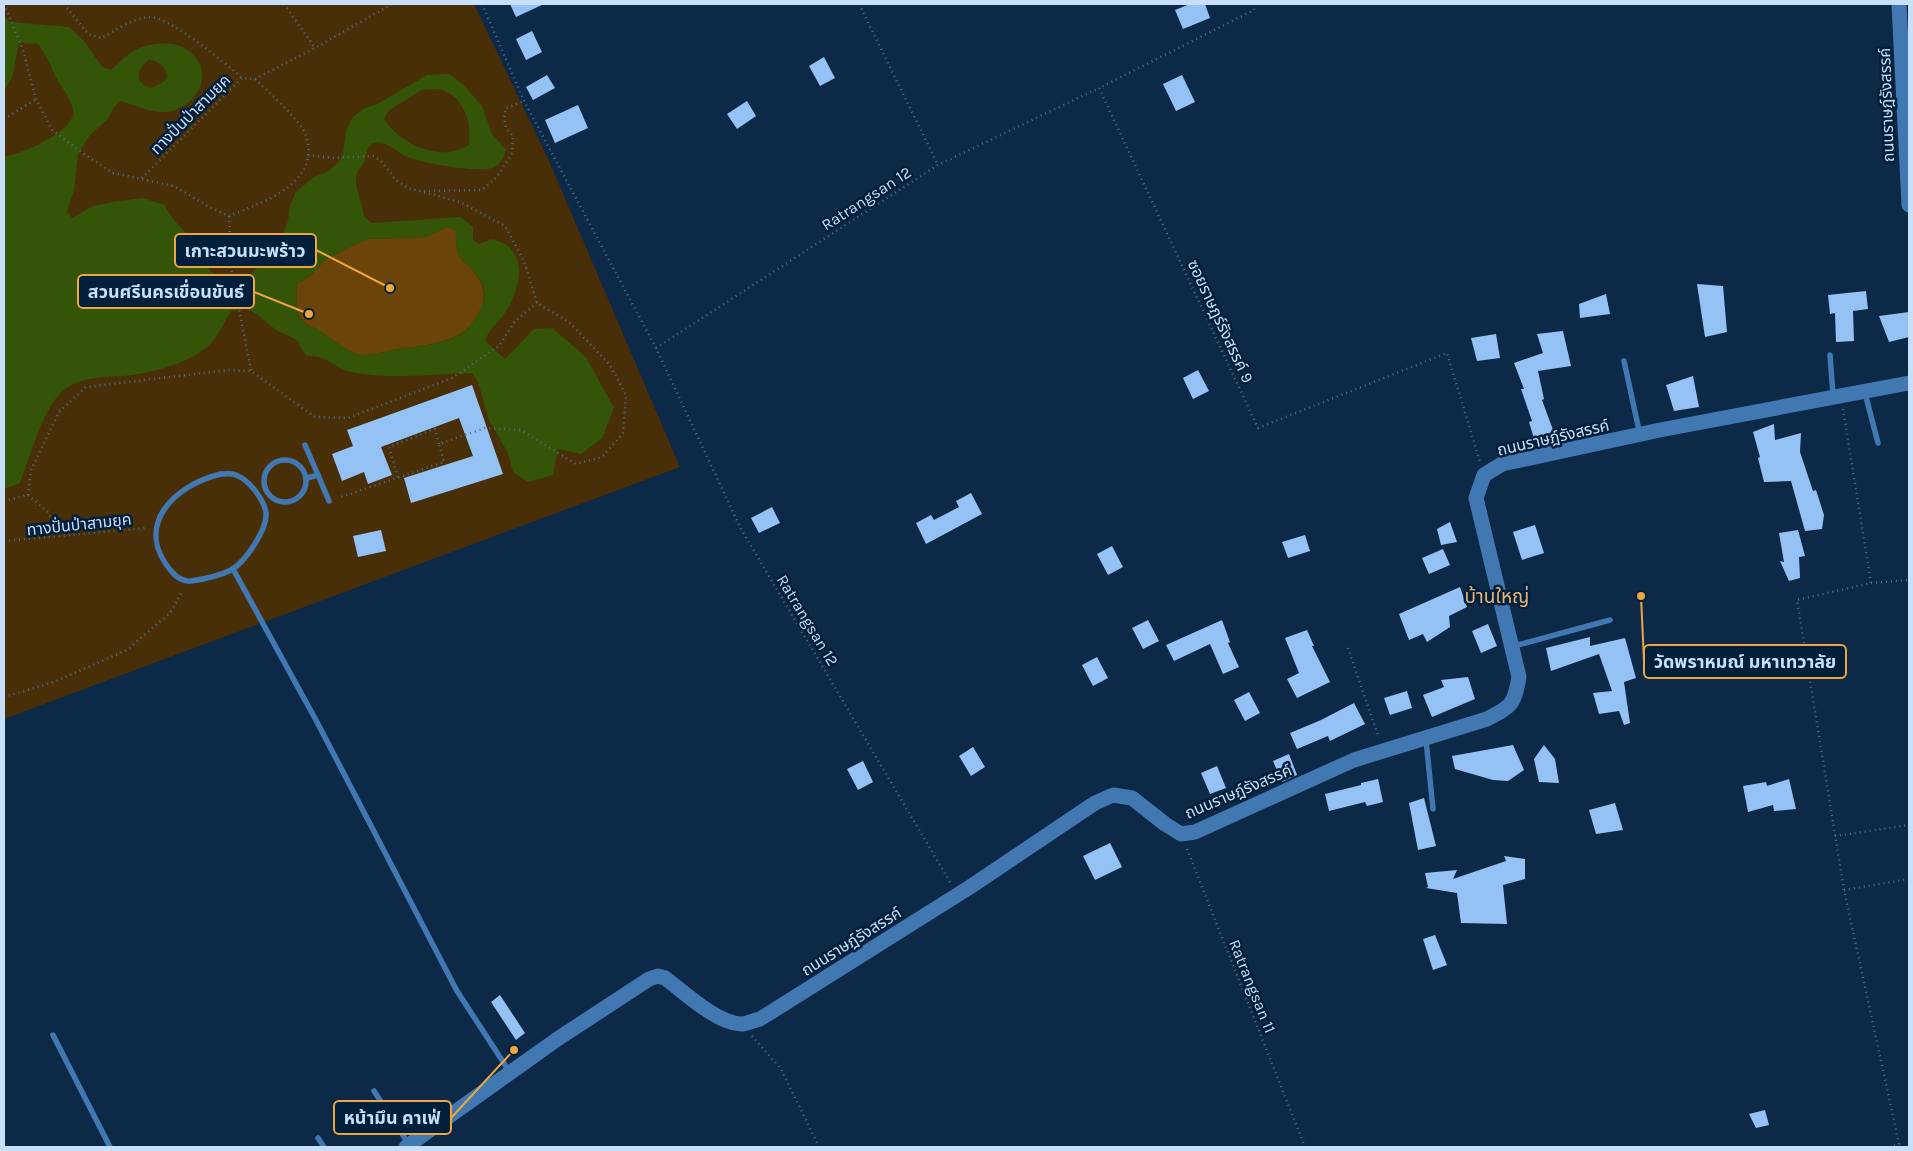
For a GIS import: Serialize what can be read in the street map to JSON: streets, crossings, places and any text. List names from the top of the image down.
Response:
{
  "streets": {
    "street": ["ถนนราษฎ์รังสรรค์"],
    "path": [
      "ทางปั่นป่าสามยุค",
      "Ratrangsan 12",
      "ซอยราษฎร์รังสรรค์ 9",
      "Ratrangsan 11"
    ]
  },
  "crossings": [
    ["ถนนราษฎ์รังสรรค์", "Ratrangsan 12"],
    ["ถนนราษฎ์รังสรรค์", "ซอยราษฎร์รังสรรค์ 9"],
    ["ถนนราษฎ์รังสรรค์", "Ratrangsan 11"],
    ["Ratrangsan 12", "ซอยราษฎร์รังสรรค์ 9"]
  ],
  "districts": ["บ้านใหญ่"],
  "places": [
    "เกาะสวนมะพร้าว",
    "สวนศรีนครเขื่อนขันธ์",
    "วัดพราหมณ์ มหาเทวาลัย",
    "หน้ามึน คาเฟ่"
  ]
}
